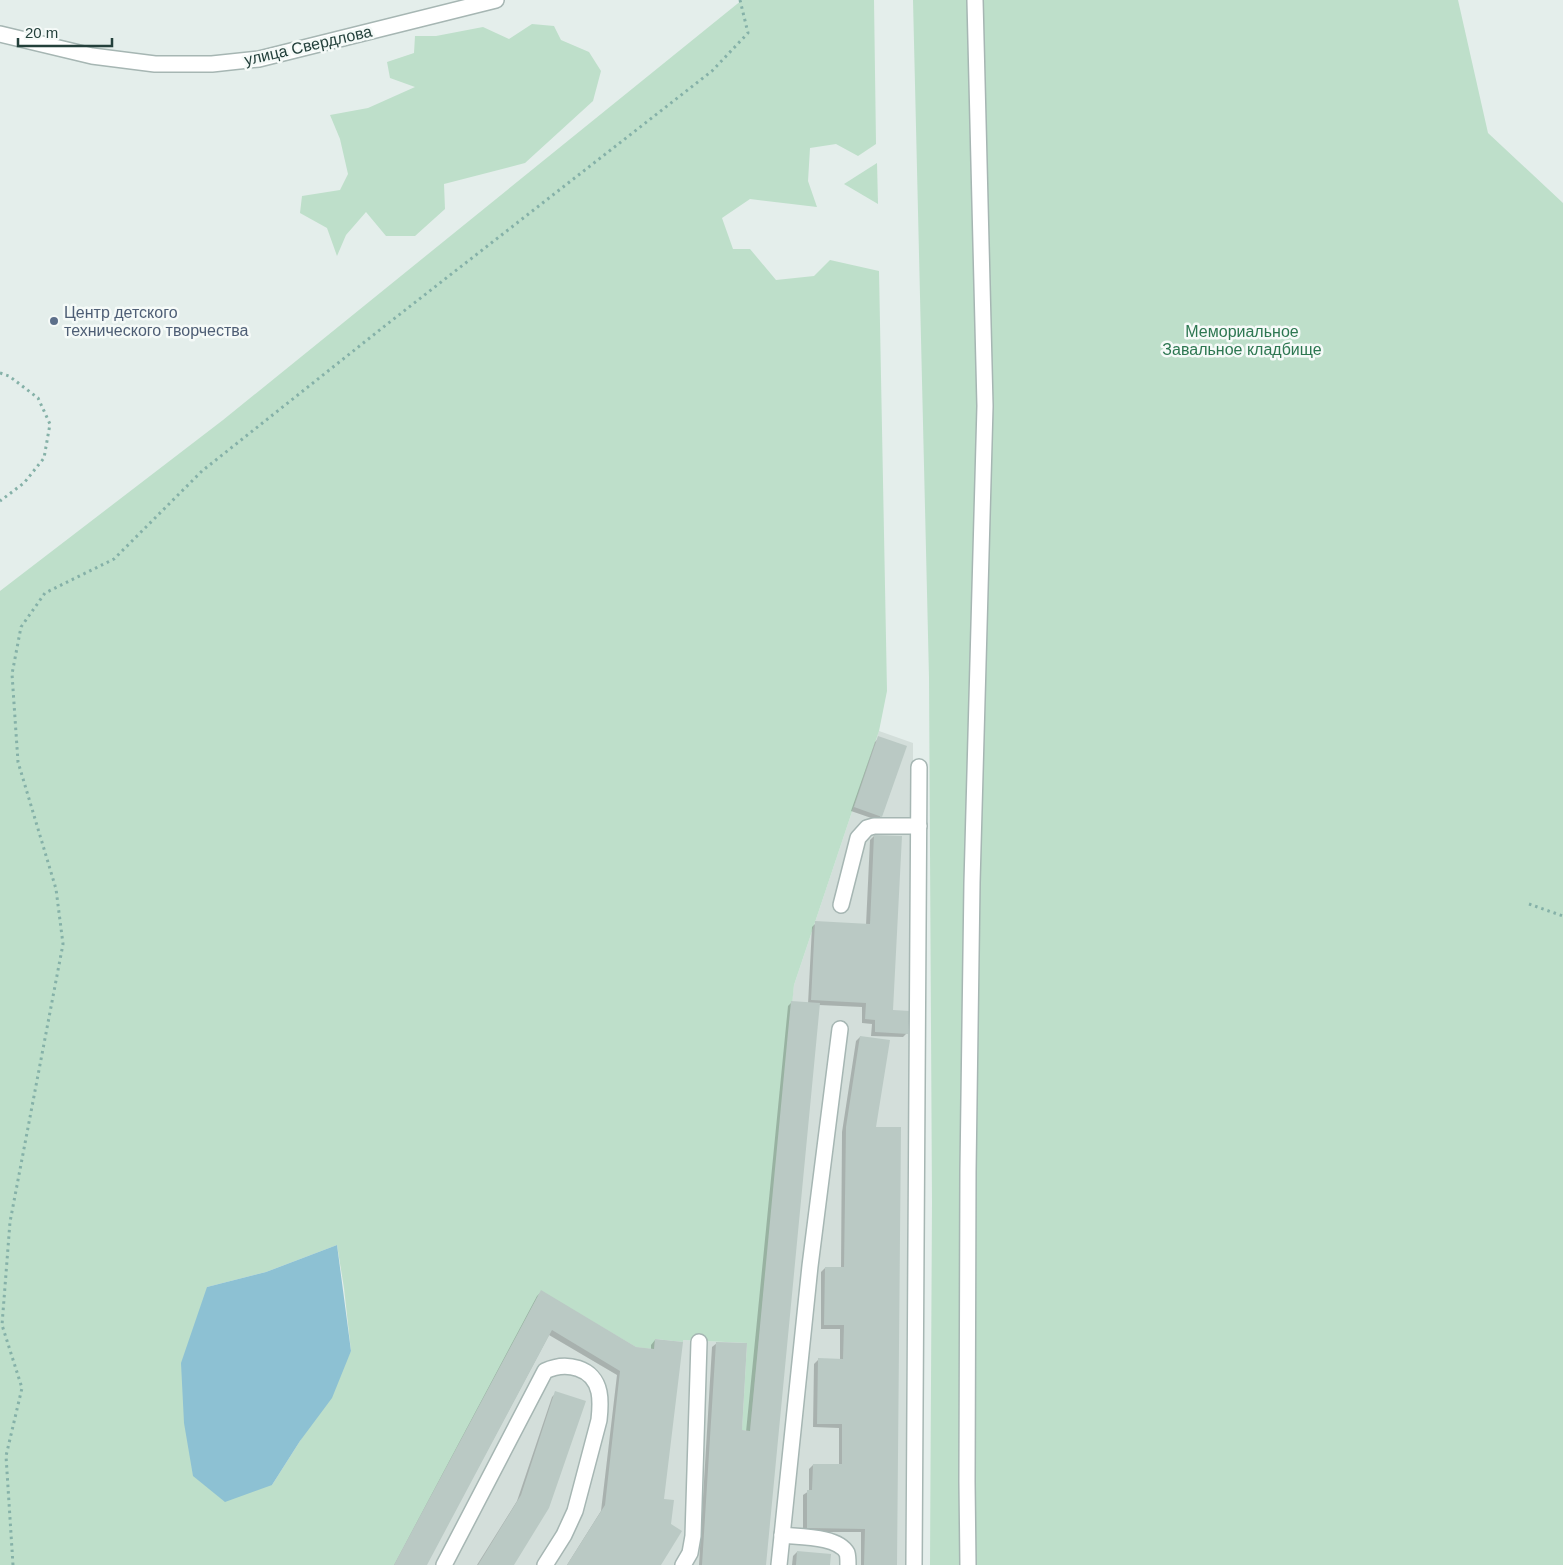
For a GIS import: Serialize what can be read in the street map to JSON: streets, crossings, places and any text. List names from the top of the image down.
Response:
{
  "streets": {
    "street": ["улица Свердлова"]
  },
  "parks": ["Мемориальное Завальное кладбище"],
  "places": ["Центр детского технического творчества"],
  "scale_bar": "20 m"
}
